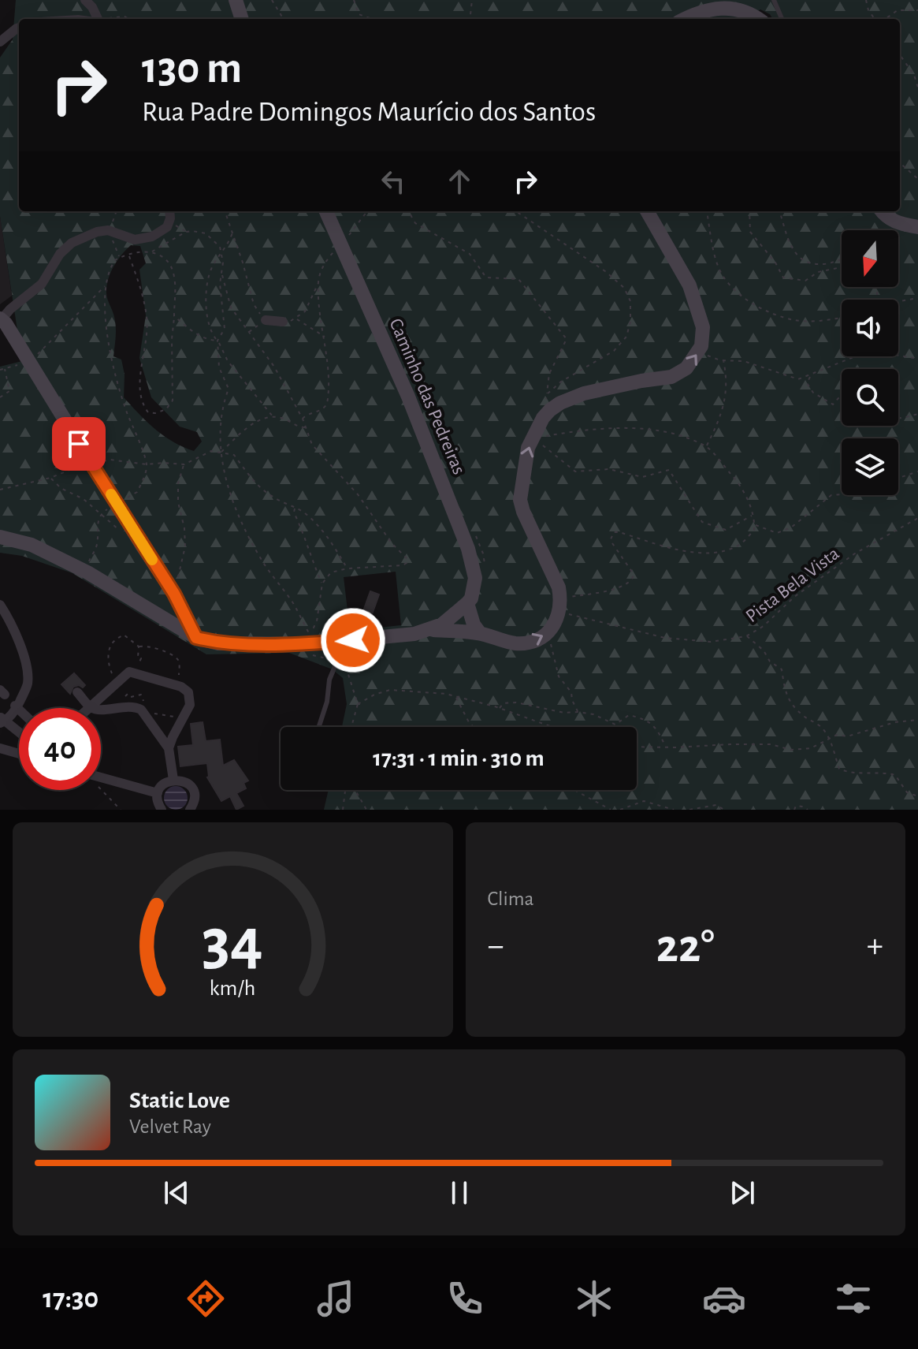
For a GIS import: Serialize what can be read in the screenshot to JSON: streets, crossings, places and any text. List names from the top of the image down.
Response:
{
  "streets": {
    "street": ["Caminho das Pedreiras"],
    "path": ["Pista Bela Vista"]
  },
  "north": "bottom",
  "page": {
    "turn": ["130 m", "Rua Padre Domingos Maurício dos Santos"],
    "limit": "40",
    "trip": "17:31 · 1 min · 310 m",
    "tile": "Clima",
    "heat": ["−", "22°", "+"],
    "song": ["Static Love", "Velvet Ray"],
    "tabs": "17:30",
    "gauge": ["34", "km/h"]
  }
}
